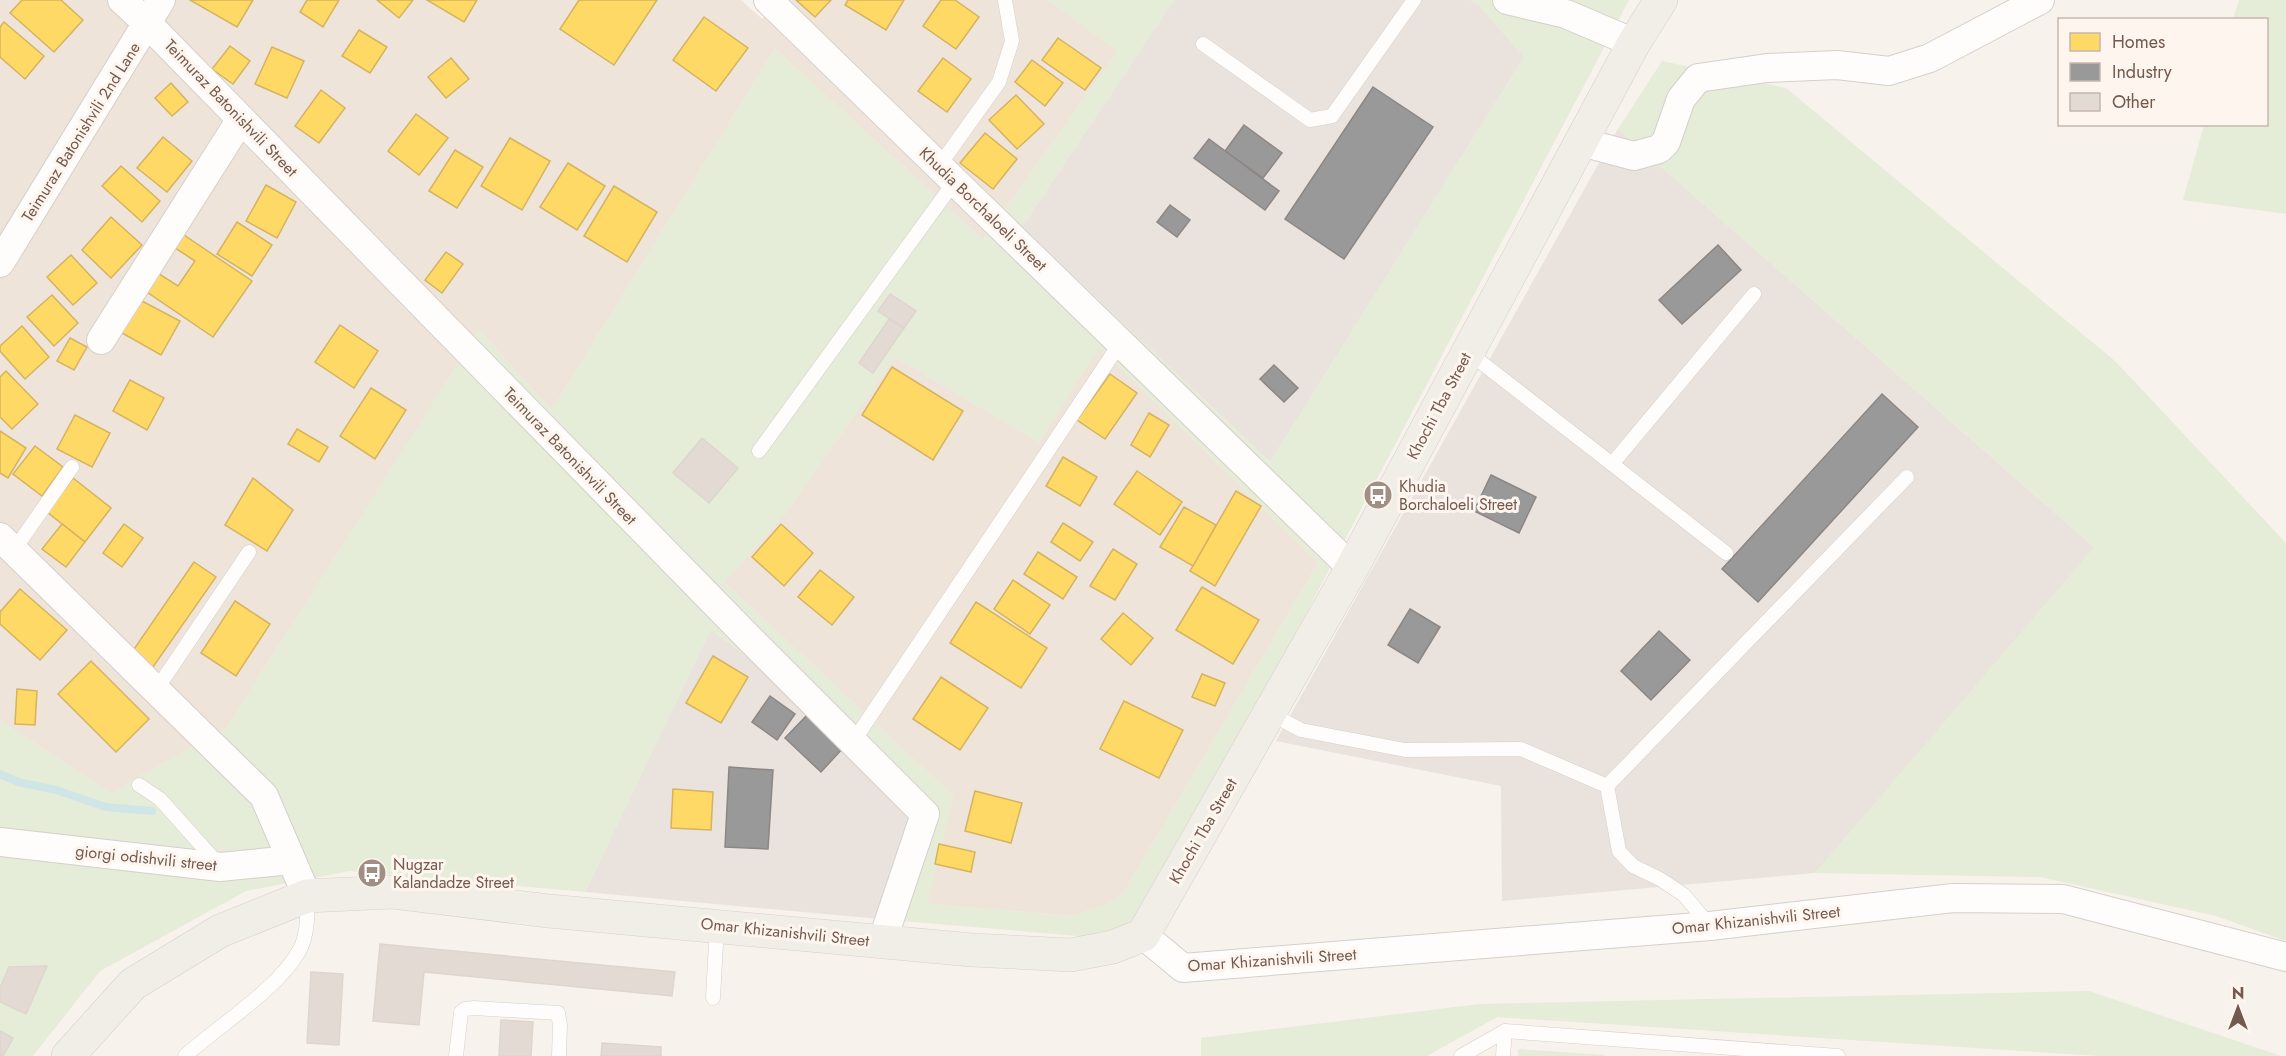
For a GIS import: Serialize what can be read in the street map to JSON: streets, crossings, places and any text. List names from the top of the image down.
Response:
{
  "streets": {
    "main road": ["Khochi Tba Street", "Omar Khizanishvili Street"],
    "street": [
      "Teimuraz Batonishvili Street",
      "Teimuraz Batonishvili 2nd Lane",
      "Khudia Borchaloeli Street",
      "giorgi odishvili street"
    ]
  },
  "crossings": [
    ["Teimuraz Batonishvili Street", "Teimuraz Batonishvili 2nd Lane"],
    ["Teimuraz Batonishvili Street", "Omar Khizanishvili Street"],
    ["Khudia Borchaloeli Street", "Khochi Tba Street"],
    ["Khochi Tba Street", "Omar Khizanishvili Street"]
  ],
  "places": {
    "bus stop": ["Khudia Borchaloeli Street", "Nugzar Kalandadze Street"]
  },
  "legend": ["Homes", "Industry", "Other"],
  "north": "top"
}
